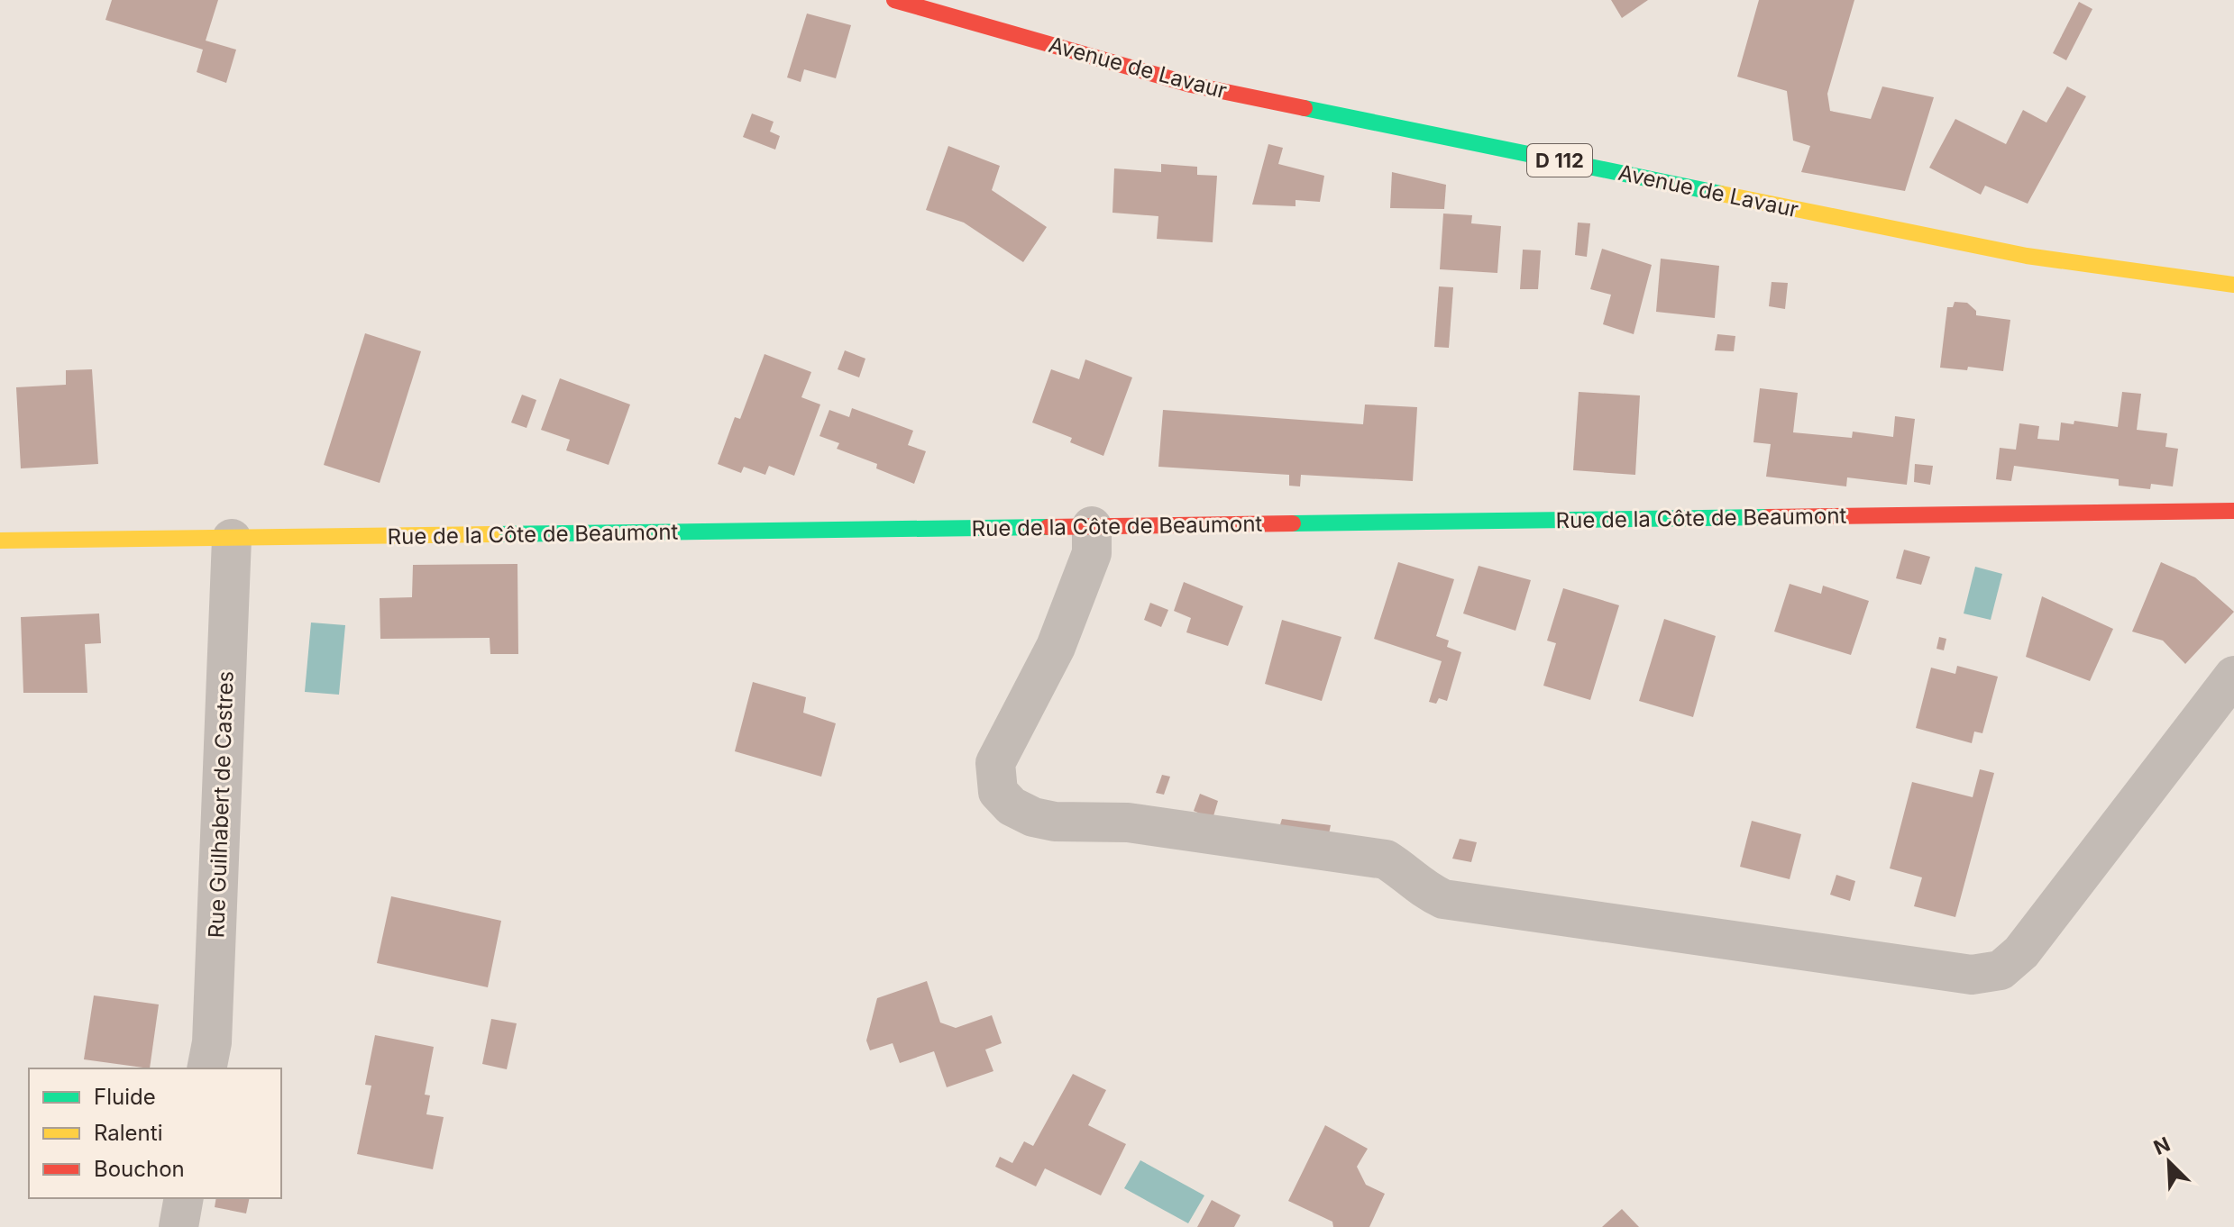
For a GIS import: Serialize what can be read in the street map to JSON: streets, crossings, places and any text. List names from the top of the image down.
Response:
{
  "streets": {
    "street": [
      "Avenue de Lavaur",
      "D 112",
      "Rue de la Côte de Beaumont",
      "Rue Guilhabert de Castres"
    ]
  },
  "crossings": [
    ["Rue de la Côte de Beaumont", "Rue Guilhabert de Castres"]
  ],
  "legend": ["Fluide", "Ralenti", "Bouchon"],
  "north": "top left"
}
